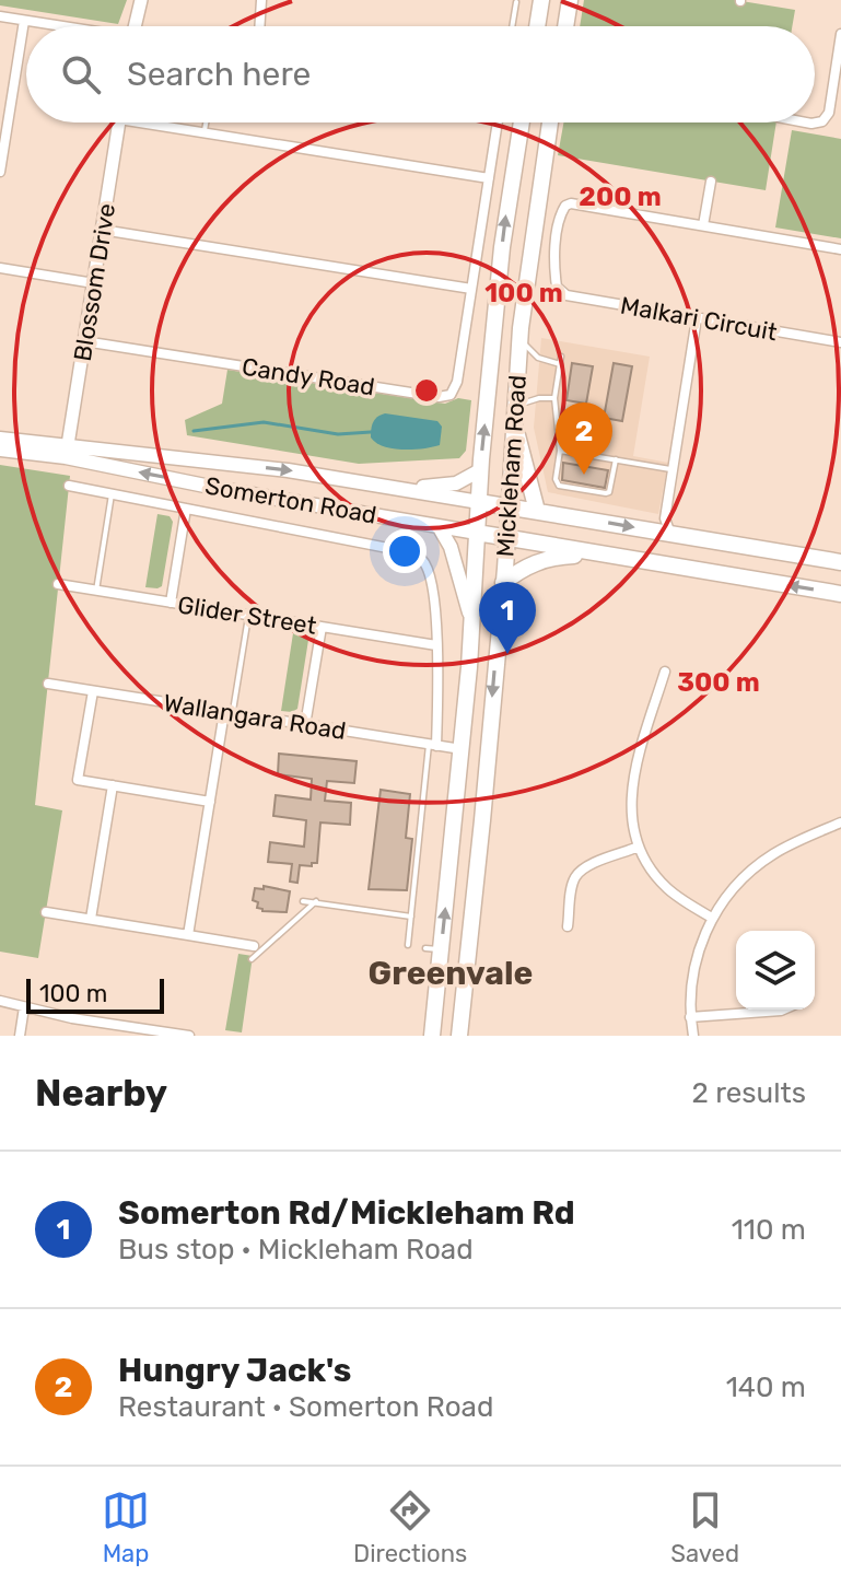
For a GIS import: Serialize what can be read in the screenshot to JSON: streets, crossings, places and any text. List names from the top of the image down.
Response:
{
  "streets": {
    "main road": ["Mickleham Road", "Somerton Road"],
    "street": [
      "Blossom Drive",
      "Malkari Circuit",
      "Candy Road",
      "Glider Street",
      "Wallangara Road"
    ]
  },
  "crossings": [
    ["Blossom Drive", "Candy Road"],
    ["Blossom Drive", "Somerton Road"],
    ["Mickleham Road", "Somerton Road"],
    ["Mickleham Road", "Wallangara Road"]
  ],
  "districts": ["Greenvale"],
  "scale_bar": "100 m",
  "page": {
    "search": "Search here",
    "pins": ["2", "1"],
    "scale": "100 m",
    "heading": ["Nearby", "2 results"],
    "list": [
      {
        "mark": "1",
        "name": "Somerton Rd/Mickleham Rd",
        "note": "Bus stop · Mickleham Road",
        "value": "110 m"
      },
      {
        "mark": "2",
        "name": "Hungry Jack's",
        "note": "Restaurant · Somerton Road",
        "value": "140 m"
      }
    ],
    "nav": ["Map", "Directions", "Saved"]
  },
  "rings": ["200 m", "100 m", "300 m"]
}
